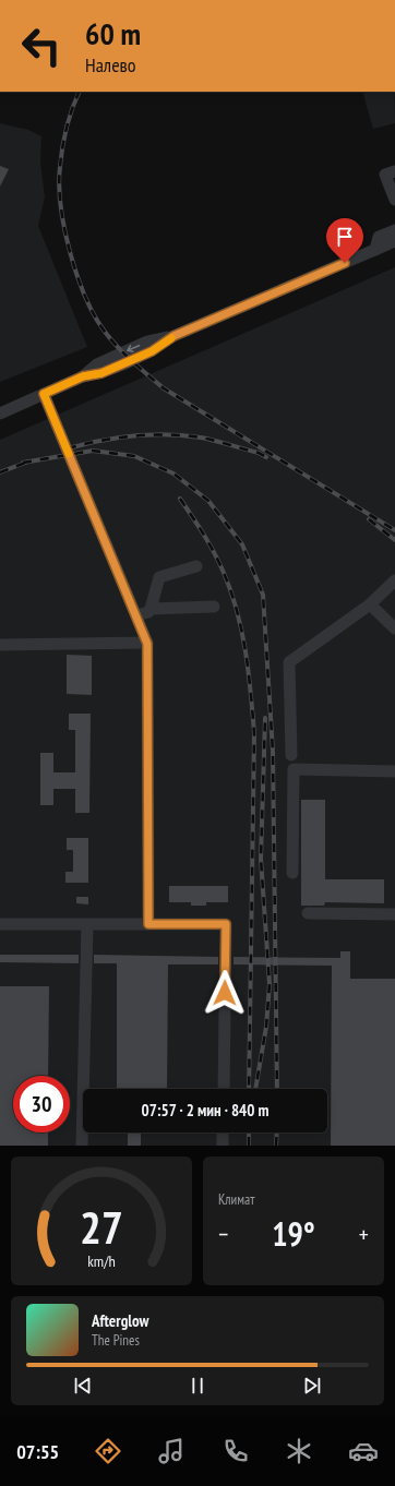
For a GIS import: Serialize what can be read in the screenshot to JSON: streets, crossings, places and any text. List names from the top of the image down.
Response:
{
  "page": {
    "turn": ["60 m", "Налево"],
    "limit": "30",
    "trip": "07:57 · 2 мин · 840 m",
    "tile": "Климат",
    "heat": ["−", "19°", "+"],
    "song": ["Afterglow", "The Pines"],
    "tabs": "07:55",
    "gauge": ["27", "km/h"]
  }
}
